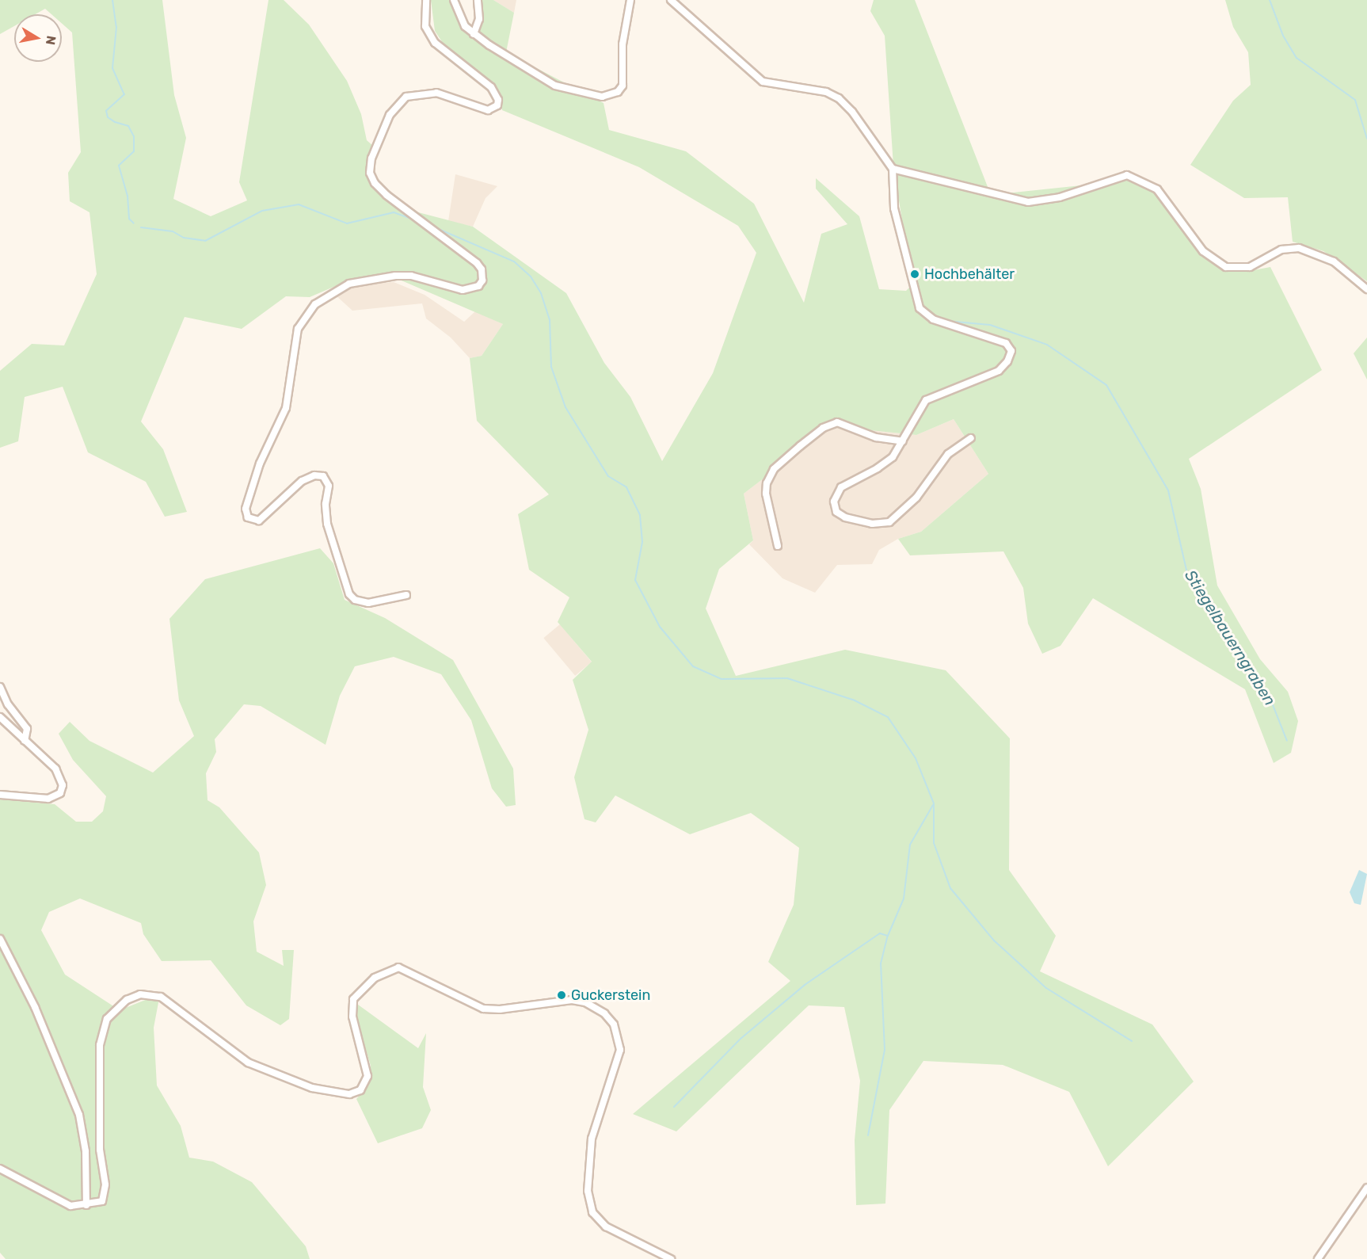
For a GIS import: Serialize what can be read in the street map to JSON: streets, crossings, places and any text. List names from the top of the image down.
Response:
{
  "water": ["Stiegelbauerngraben"],
  "places": ["Hochbehälter", "Guckerstein"],
  "north": "right"
}
